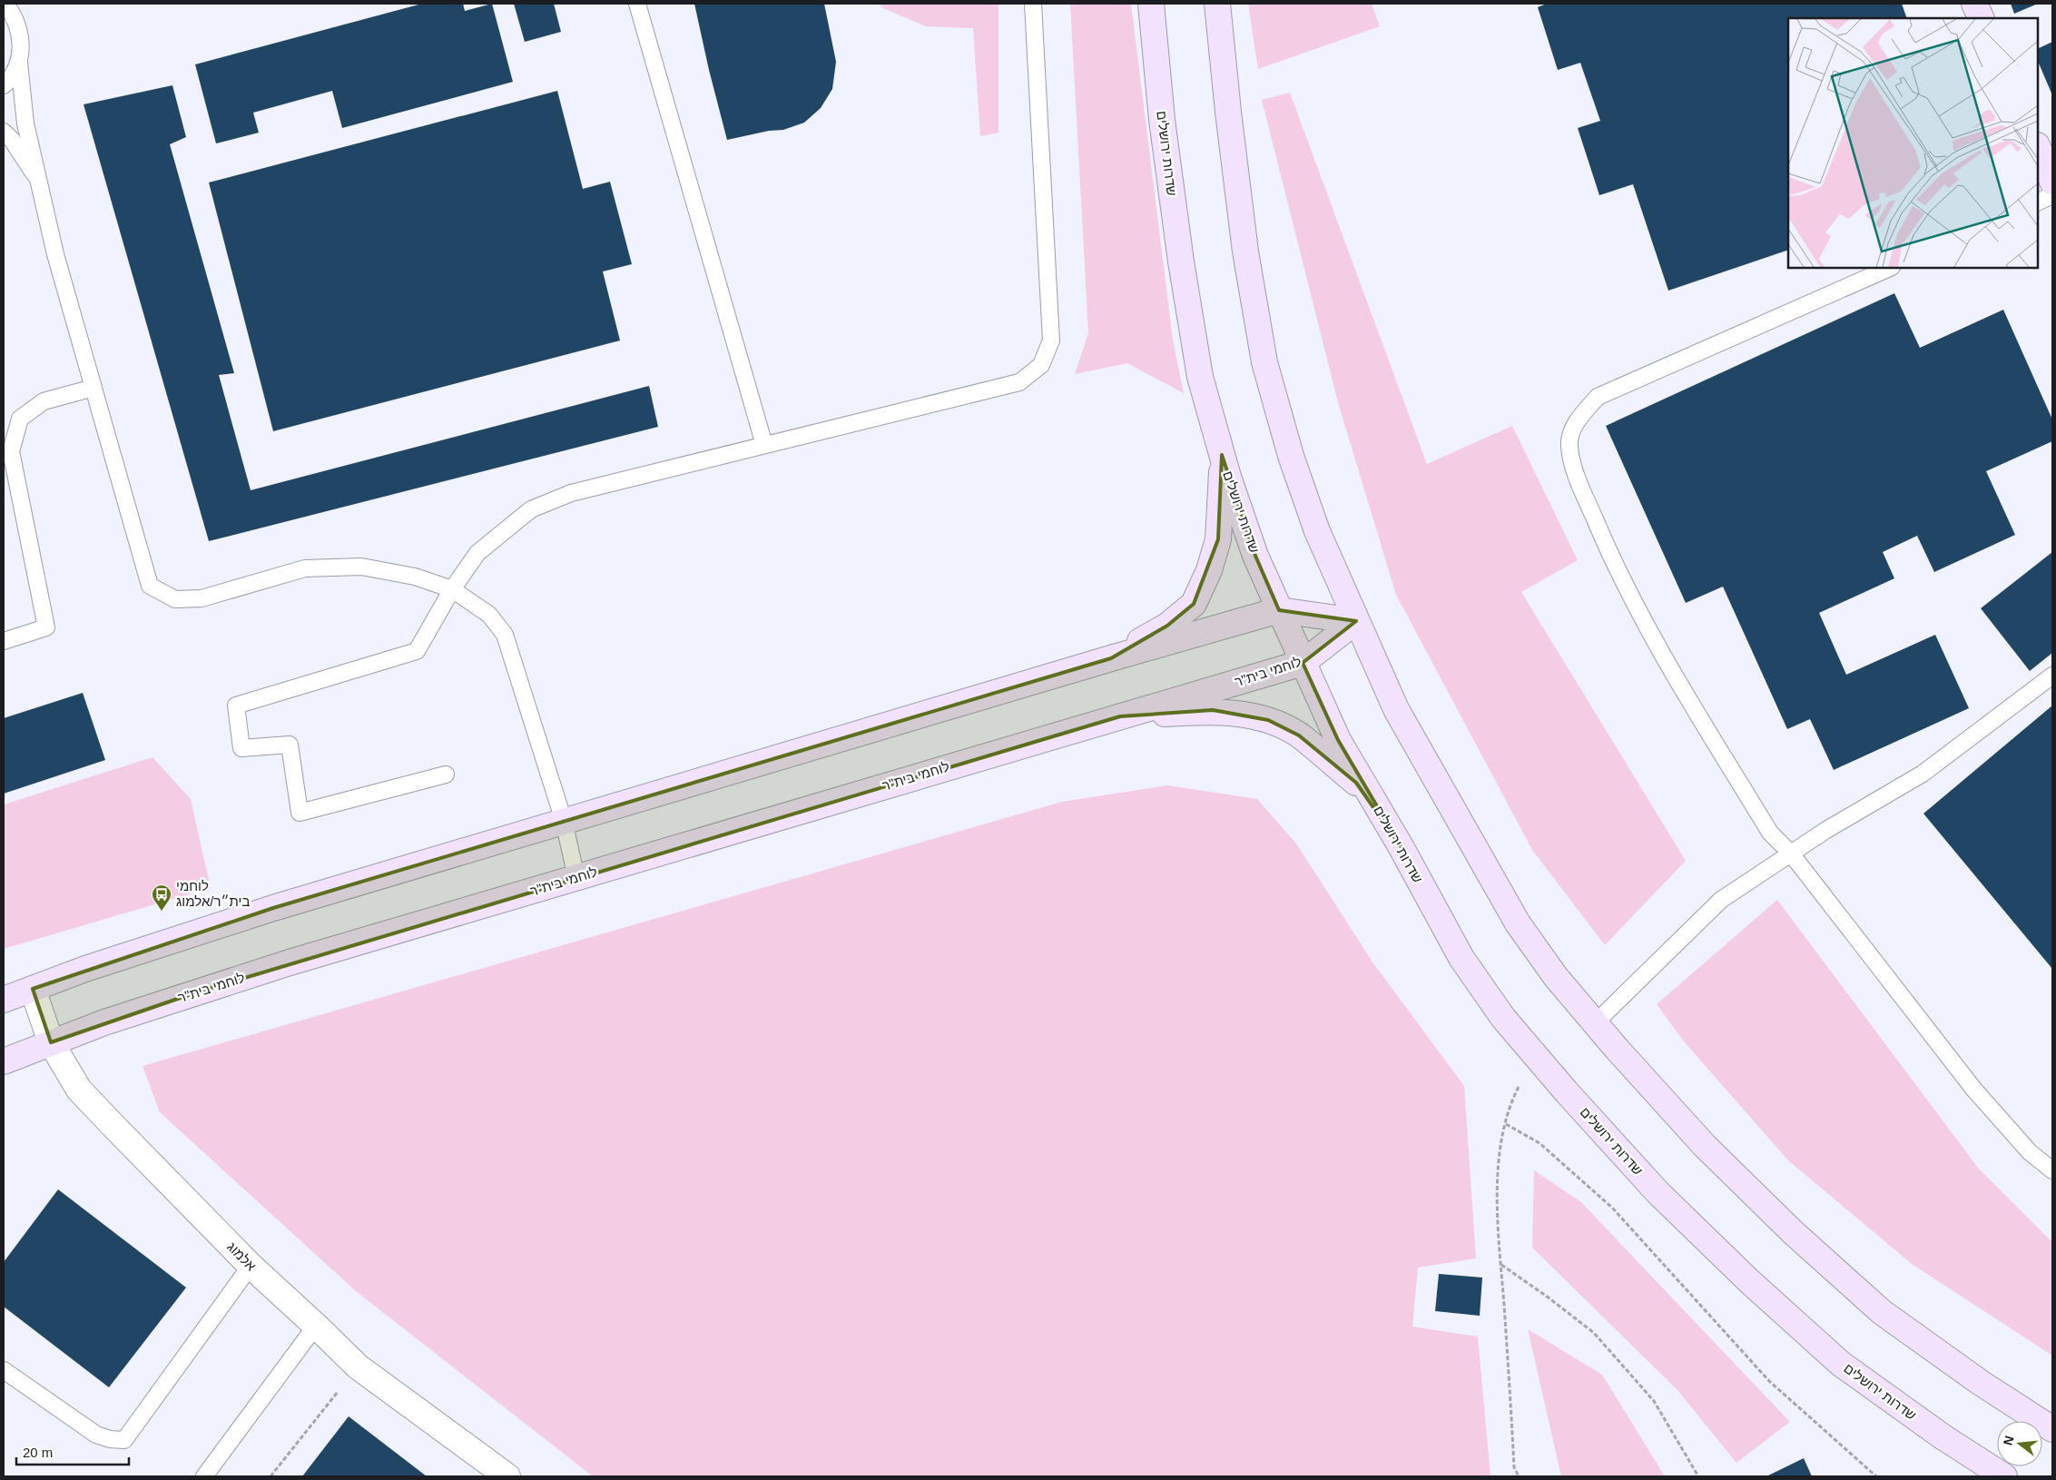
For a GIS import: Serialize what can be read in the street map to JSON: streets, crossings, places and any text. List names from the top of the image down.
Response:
{
  "streets": {
    "main road": ["שדרות ירושלים", "לוחמי בית\"ר"],
    "street": ["אלמוג"]
  },
  "crossings": [
    ["שדרות ירושלים", "לוחמי בית\"ר"],
    ["לוחמי בית\"ר", "אלמוג"]
  ],
  "places": {
    "bus stop": ["לוחמי בית״ר/אלמוג"]
  },
  "scale_bar": "20 m",
  "north": "left"
}
